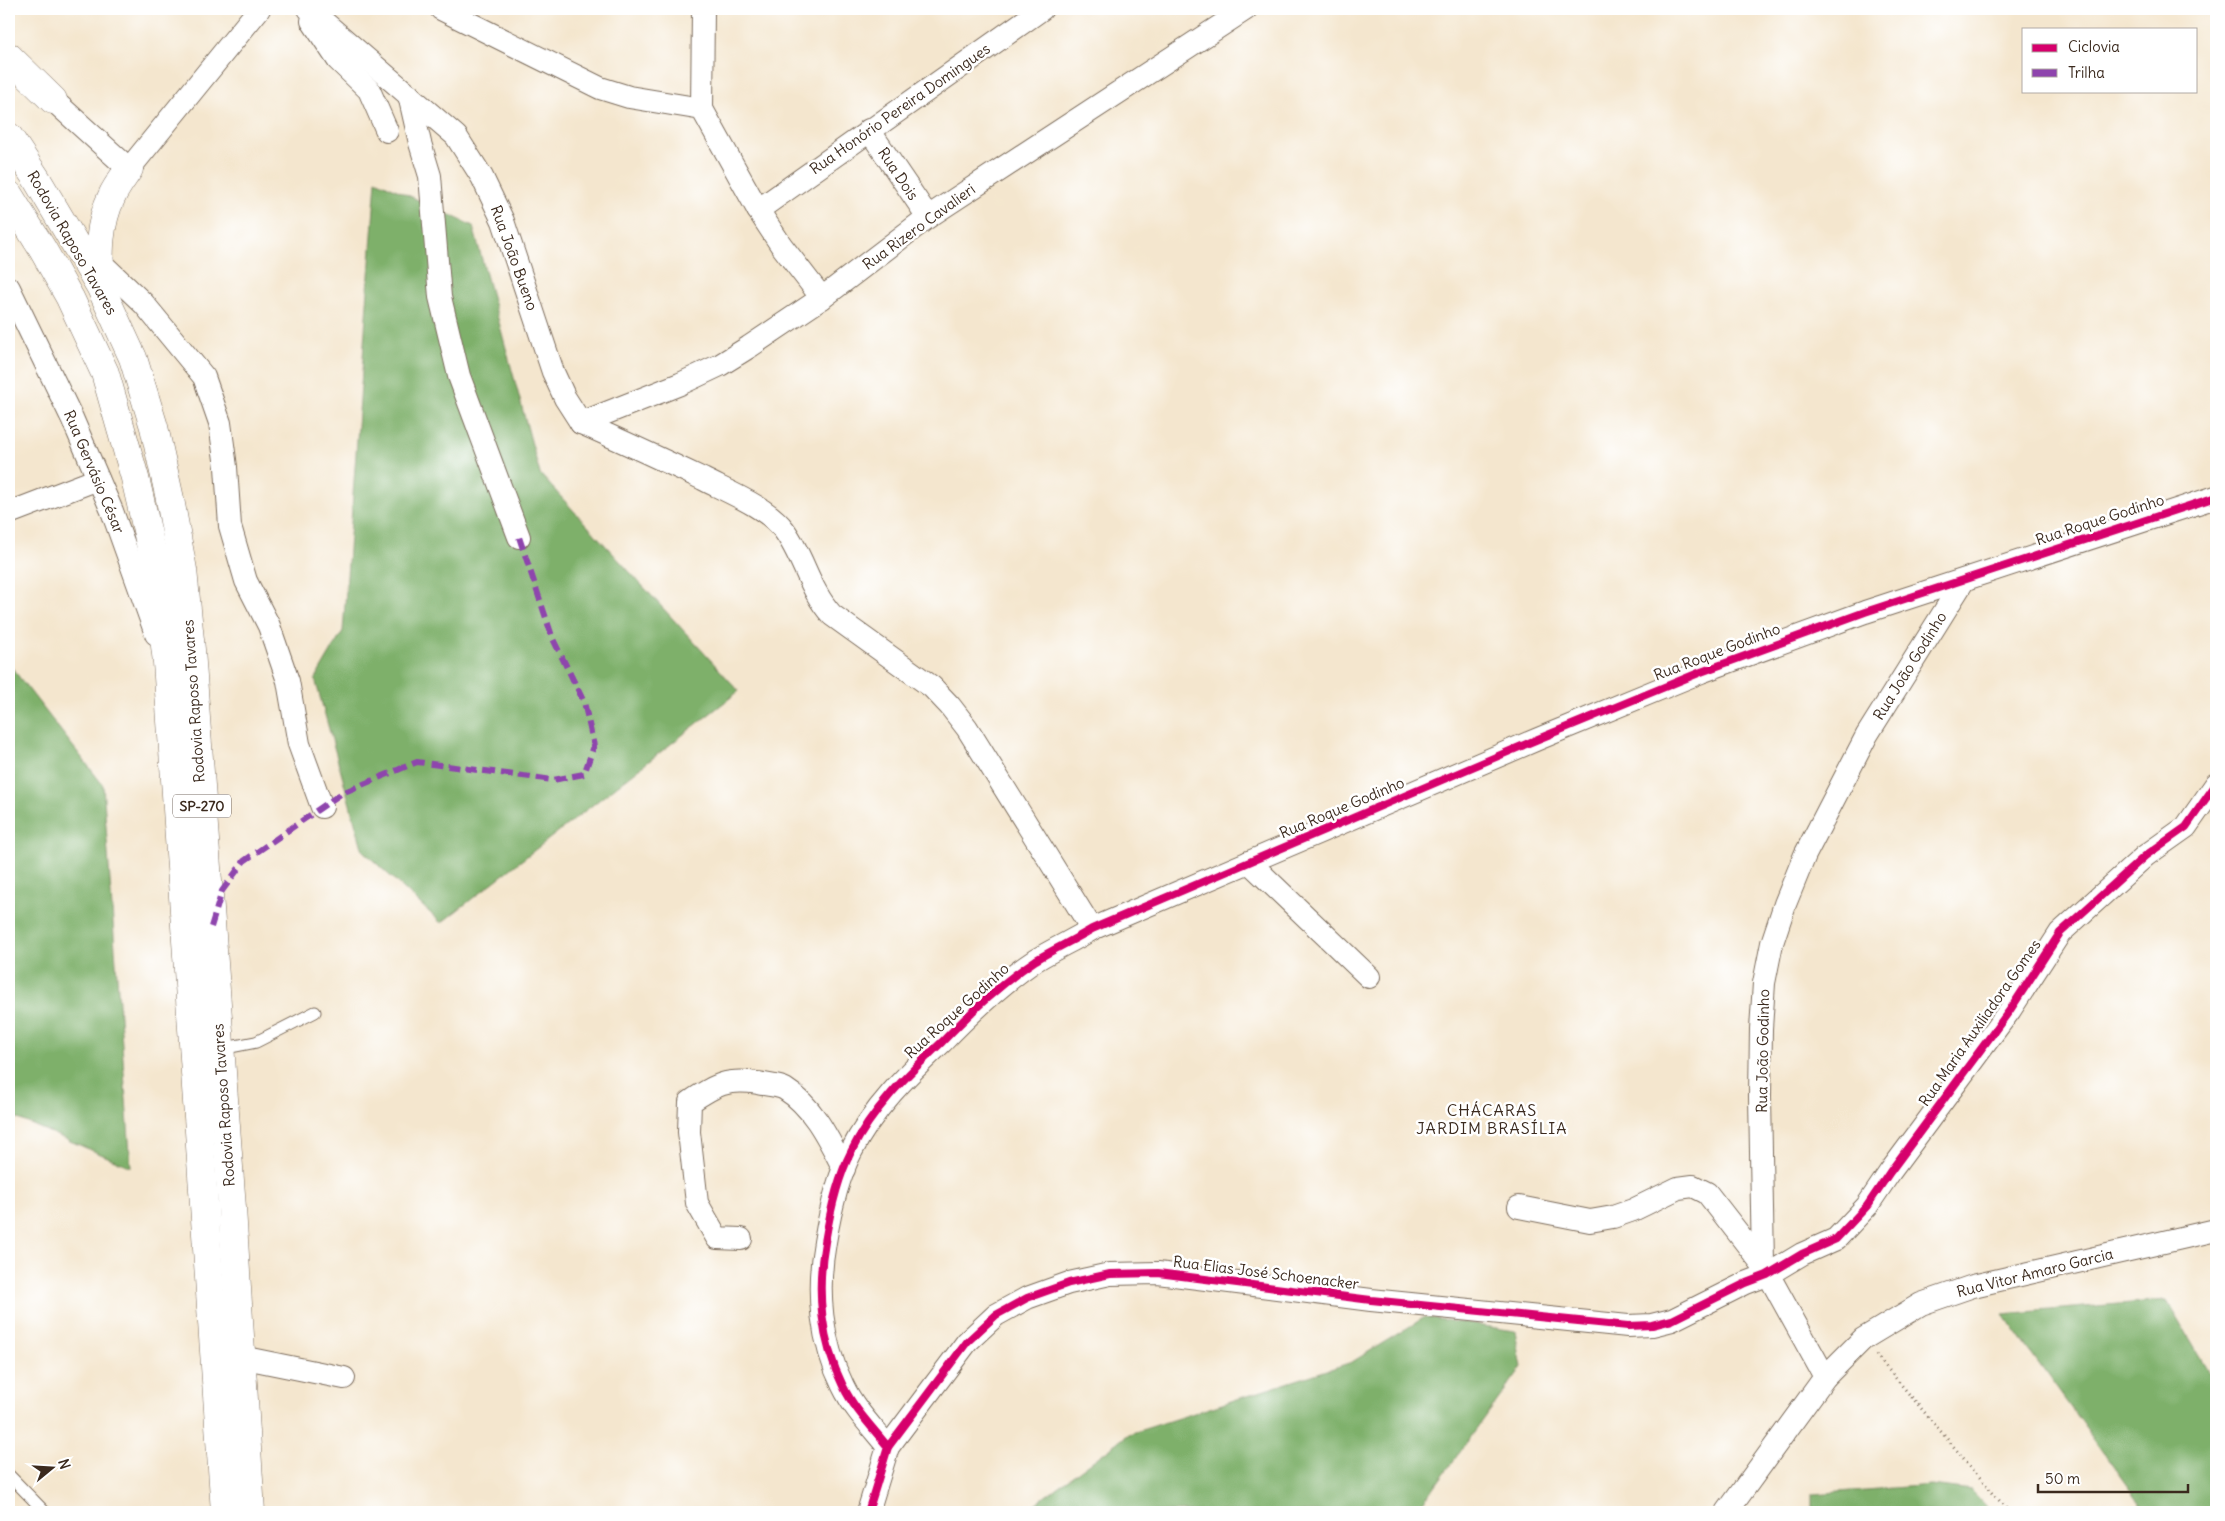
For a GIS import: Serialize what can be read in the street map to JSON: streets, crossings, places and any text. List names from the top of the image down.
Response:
{
  "streets": {
    "highway": ["Rodovia Raposo Tavares", "SP-270"],
    "street": [
      "Rua Honório Pereira Domingues",
      "Rua Dois",
      "Rua Rizero Cavalieri",
      "Rua João Bueno",
      "Rua Gervásio César",
      "Rua Roque Godinho",
      "Rua João Godinho",
      "Rua Maria Auxiliadora Gomes",
      "Rua Elias José Schoenacker",
      "Rua Vitor Amaro Garcia"
    ]
  },
  "crossings": [
    ["Rua Honório Pereira Domingues", "Rua Dois"],
    ["Rua Dois", "Rua Rizero Cavalieri"],
    ["Rua Rizero Cavalieri", "Rua João Bueno"],
    ["Rodovia Raposo Tavares", "Rua Gervásio César"],
    ["Rua Roque Godinho", "Rua João Godinho"],
    ["Rua Roque Godinho", "Rua Elias José Schoenacker"],
    ["Rua João Godinho", "Rua Maria Auxiliadora Gomes"],
    ["Rua João Godinho", "Rua Elias José Schoenacker"],
    ["Rua João Godinho", "Rua Vitor Amaro Garcia"],
    ["Rua Maria Auxiliadora Gomes", "Rua Elias José Schoenacker"]
  ],
  "districts": ["CHÁCARAS JARDIM BRASÍLIA"],
  "legend": ["Ciclovia", "Trilha"],
  "scale_bar": "50 m",
  "north": "right"
}
